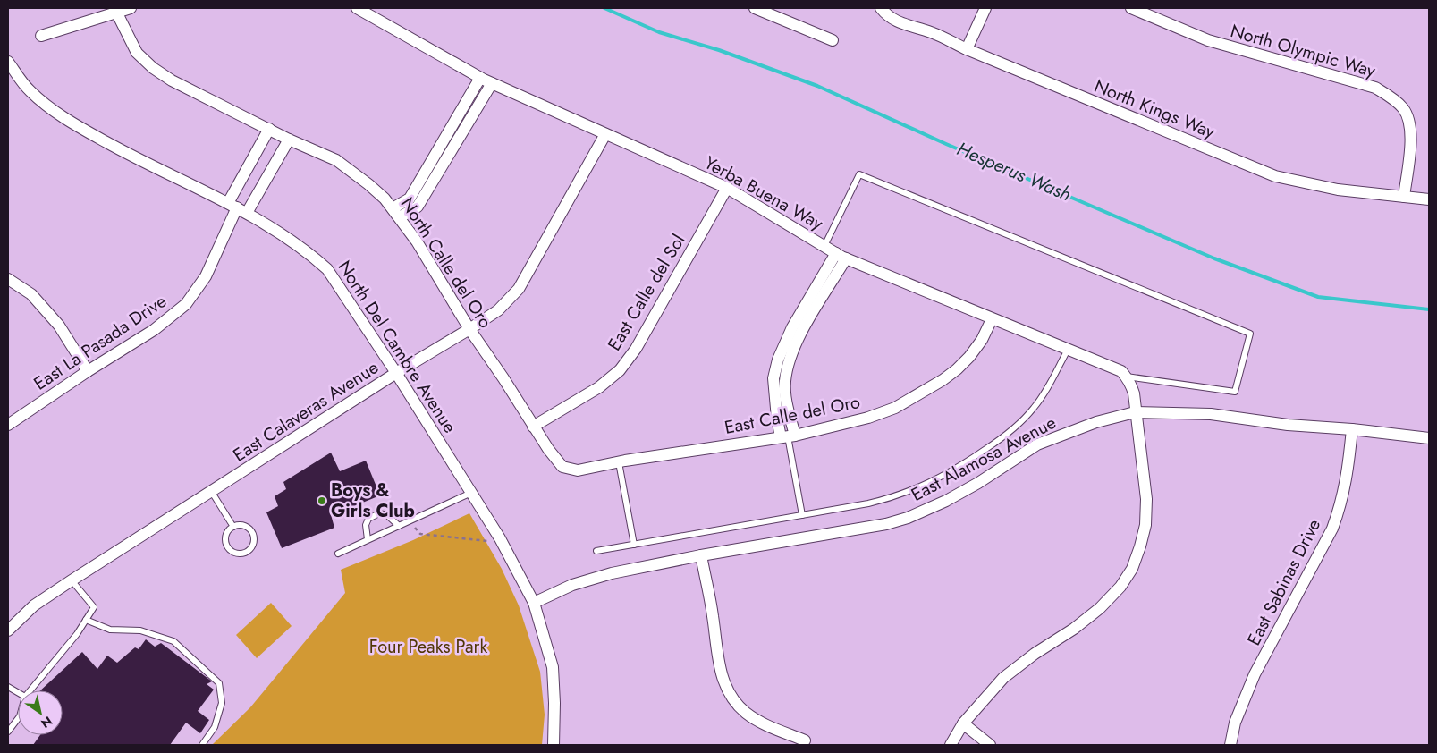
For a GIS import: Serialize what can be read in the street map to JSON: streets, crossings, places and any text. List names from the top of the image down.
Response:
{
  "streets": {
    "street": [
      "North Olympic Way",
      "North Kings Way",
      "Yerba Buena Way",
      "North Calle del Oro",
      "East Calle del Sol",
      "East La Pasada Drive",
      "North Del Cambre Avenue",
      "East Calaveras Avenue",
      "East Calle del Oro",
      "East Alamosa Avenue",
      "East Sabinas Drive"
    ]
  },
  "crossings": [
    ["North Olympic Way", "North Kings Way"],
    ["Yerba Buena Way", "East Calle del Sol"],
    ["Yerba Buena Way", "East Calaveras Avenue"],
    ["Yerba Buena Way", "East Calle del Oro"],
    ["North Calle del Oro", "East Calle del Sol"],
    ["North Calle del Oro", "East La Pasada Drive"],
    ["North Calle del Oro", "East Calaveras Avenue"],
    ["North Calle del Oro", "East Calle del Oro"],
    ["East La Pasada Drive", "North Del Cambre Avenue"],
    ["North Del Cambre Avenue", "East Calaveras Avenue"],
    ["North Del Cambre Avenue", "East Alamosa Avenue"],
    ["East Alamosa Avenue", "East Sabinas Drive"]
  ],
  "water": ["Hesperus Wash"],
  "parks": ["Four Peaks Park"],
  "places": ["Boys & Girls Club"],
  "north": "bottom right"
}
